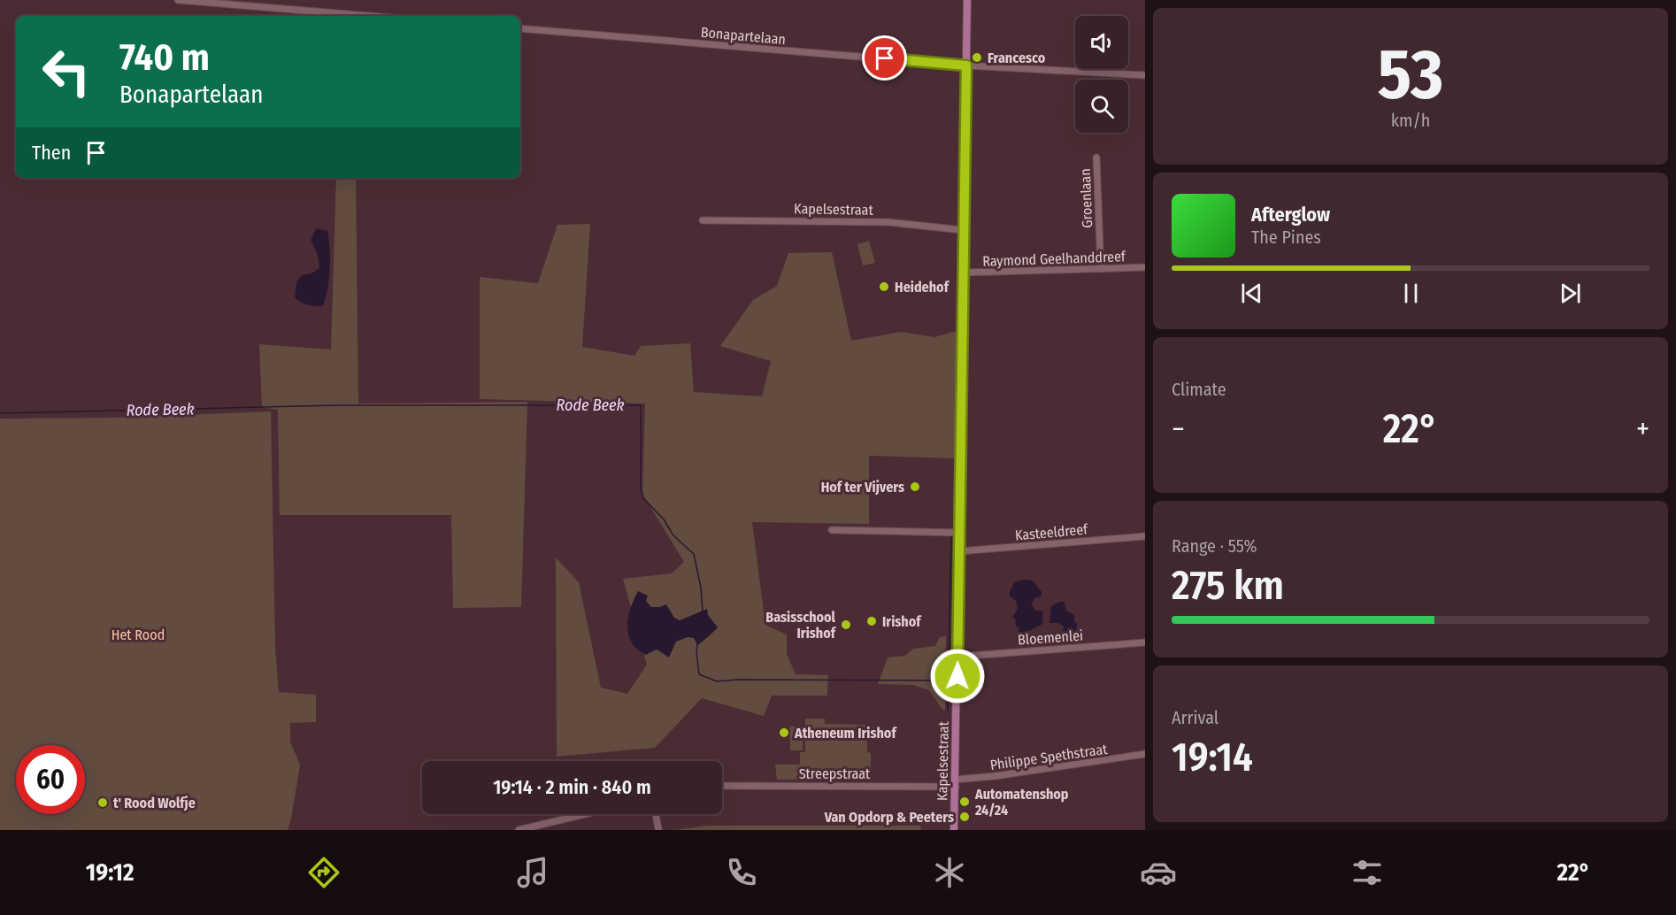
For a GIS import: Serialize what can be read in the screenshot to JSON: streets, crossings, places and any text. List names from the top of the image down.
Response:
{
  "streets": {
    "main road": ["Kapelsestraat"],
    "street": [
      "Bonapartelaan",
      "Groenlaan",
      "Raymond Geelhanddreef",
      "Kasteeldreef",
      "Bloemenlei",
      "Philippe Spethstraat",
      "Streepstraat"
    ]
  },
  "crossings": [
    ["Bonapartelaan", "Kapelsestraat"],
    ["Groenlaan", "Raymond Geelhanddreef"],
    ["Kapelsestraat", "Raymond Geelhanddreef"],
    ["Kapelsestraat", "Kasteeldreef"],
    ["Kapelsestraat", "Bloemenlei"],
    ["Kapelsestraat", "Philippe Spethstraat"],
    ["Kapelsestraat", "Streepstraat"],
    ["Philippe Spethstraat", "Streepstraat"]
  ],
  "water": ["Rode Beek"],
  "parks": ["Het Rood"],
  "places": [
    "Francesco",
    "Heidehof",
    "Hof ter Vijvers",
    "Irishof",
    "Basisschool Irishof",
    "Atheneum Irishof",
    "Automatenshop 24/24",
    "t' Rood Wolfje",
    "Van Opdorp & Peeters"
  ],
  "page": {
    "tile": [
      ["53", "km/h"],
      "Climate",
      ["Range · 55%", "275 km"],
      ["Arrival", "19:14"]
    ],
    "turn": ["740 m", "Bonapartelaan"],
    "then": "Then",
    "song": ["Afterglow", "The Pines"],
    "heat": ["−", "22°", "+"],
    "limit": "60",
    "trip": "19:14 · 2 min · 840 m",
    "tabs": ["19:12", "22°"]
  }
}
